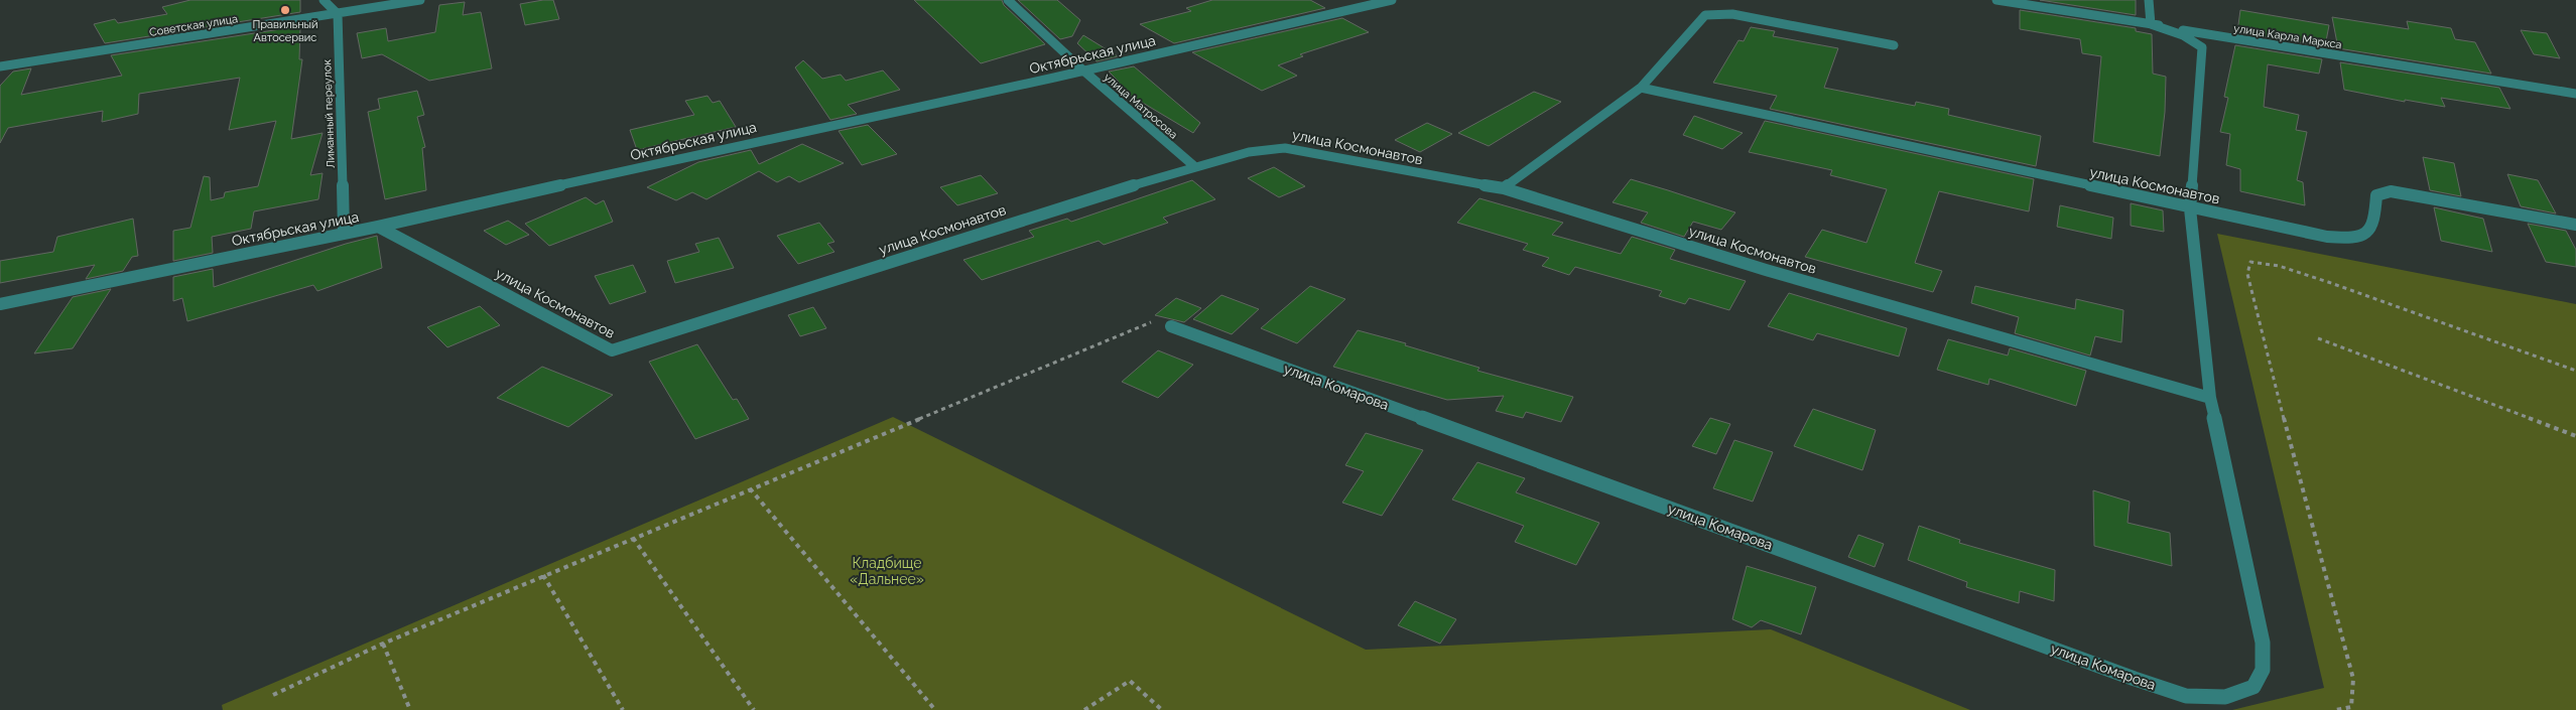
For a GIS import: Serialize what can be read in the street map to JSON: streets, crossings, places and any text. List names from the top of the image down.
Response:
{
  "streets": {
    "street": [
      "Советская улица",
      "улица Карла Маркса",
      "Октябрьская улица",
      "улица Матросова",
      "Лиманный переулок",
      "улица Космонавтов",
      "улица Комарова"
    ]
  },
  "crossings": [
    ["Советская улица", "Лиманный переулок"],
    ["Октябрьская улица", "улица Матросова"],
    ["Октябрьская улица", "Лиманный переулок"],
    ["Октябрьская улица", "улица Космонавтов"],
    ["улица Матросова", "улица Космонавтов"],
    ["улица Космонавтов", "улица Комарова"]
  ],
  "parks": ["Кладбище «Дальнее»"],
  "places": ["Правильный Автосервис"]
}
